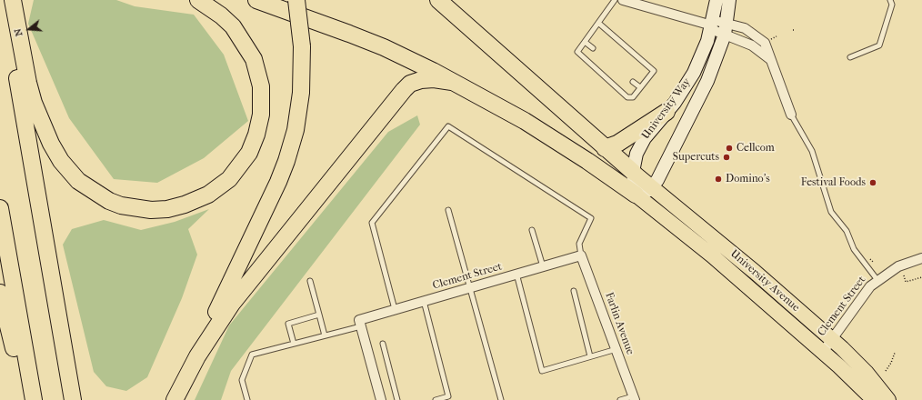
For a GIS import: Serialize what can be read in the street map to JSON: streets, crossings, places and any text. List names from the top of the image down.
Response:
{
  "streets": {
    "main road": ["University Way", "University Avenue"],
    "street": ["Clement Street", "Farlin Avenue"]
  },
  "crossings": [
    ["University Way", "University Avenue"],
    ["Clement Street", "University Avenue"],
    ["Clement Street", "Farlin Avenue"]
  ],
  "places": [
    "Cellcom",
    "Supercuts",
    "Domino's",
    "Festival Foods"
  ],
  "north": "left"
}
